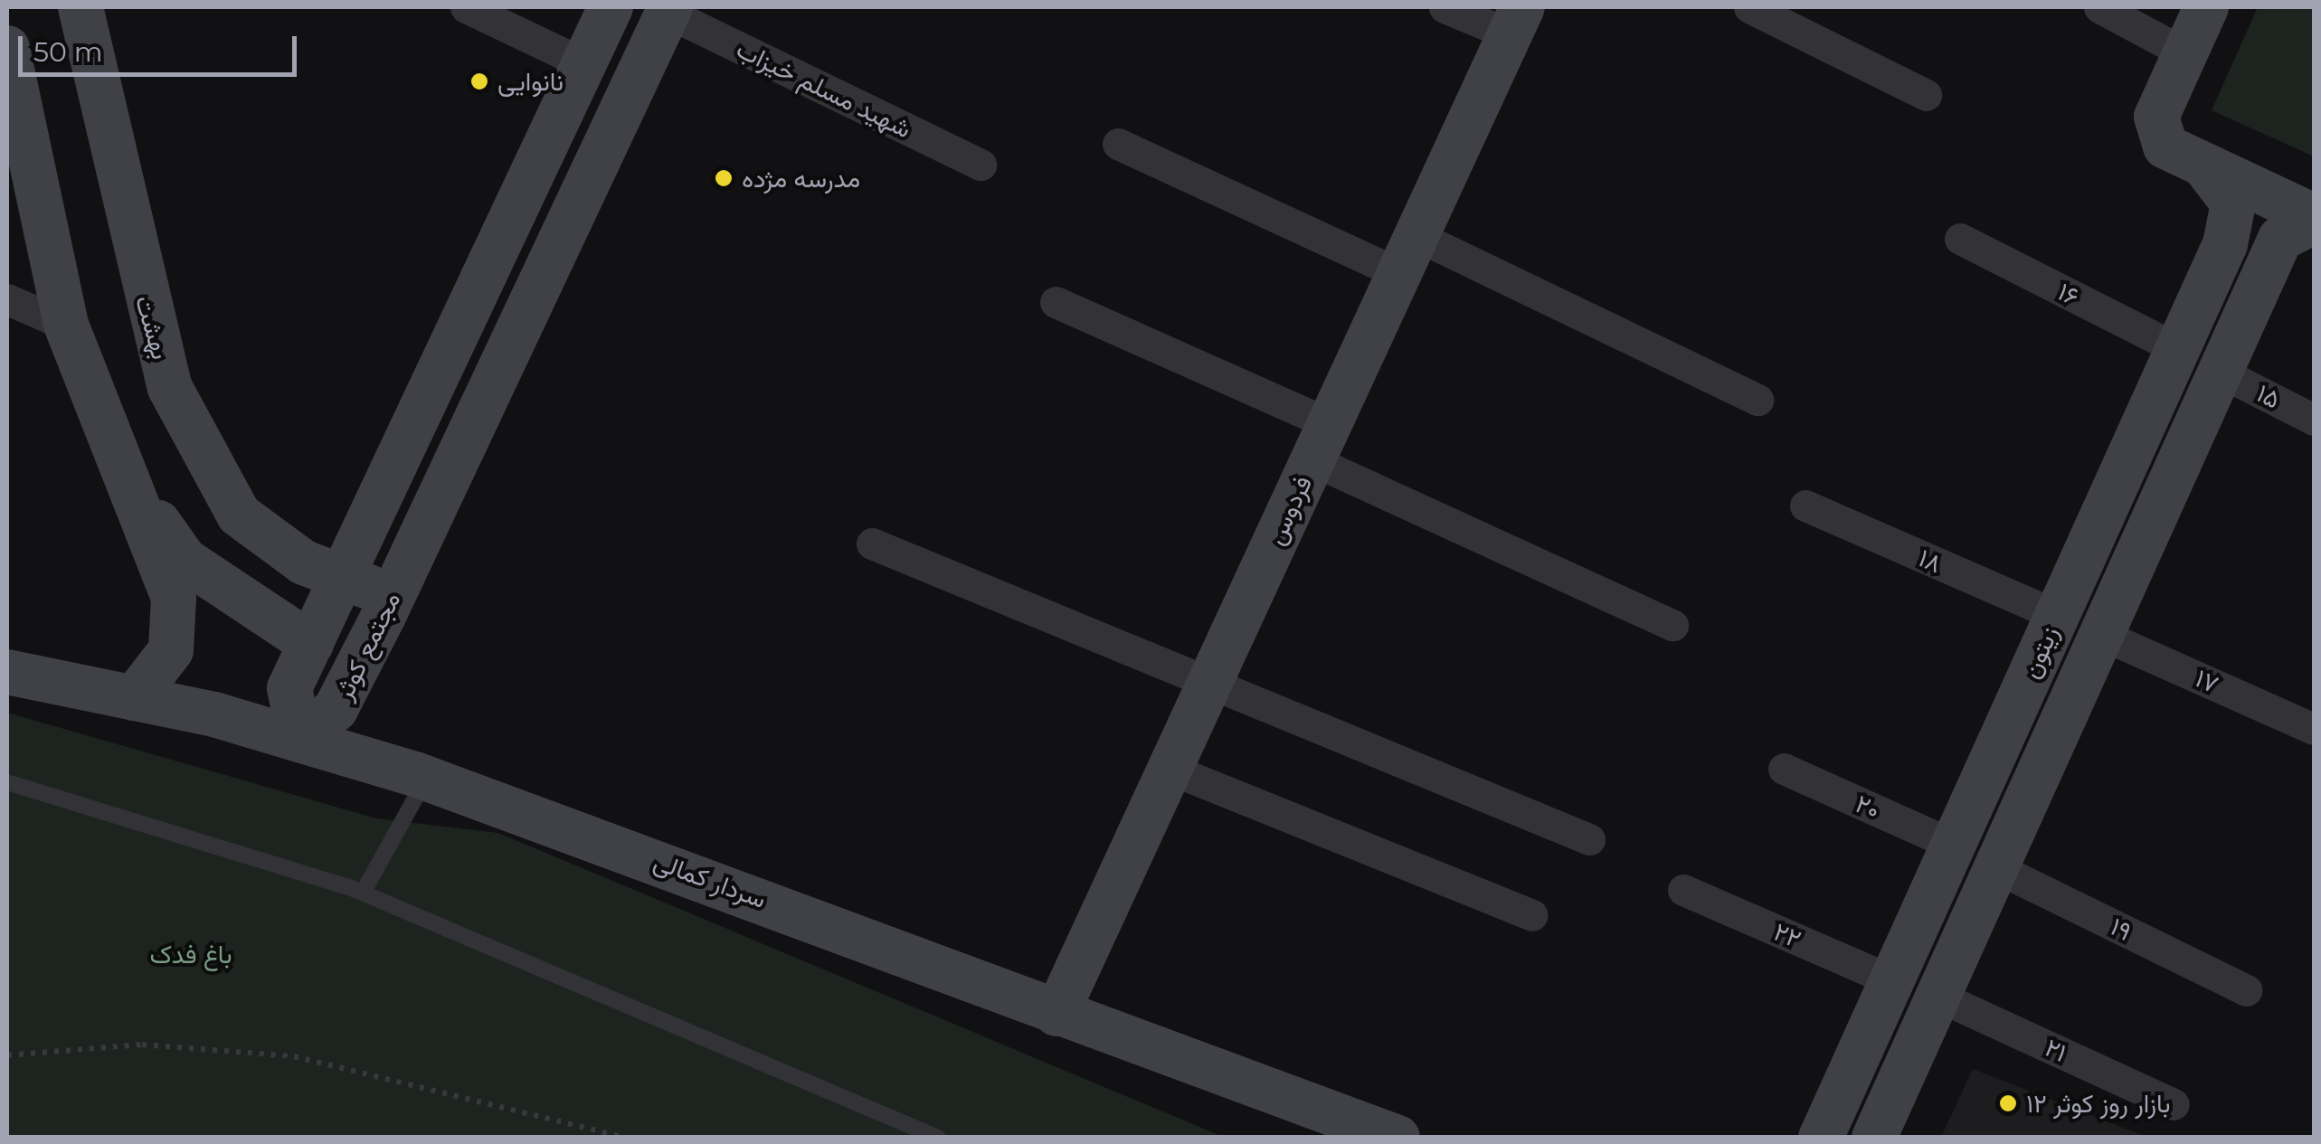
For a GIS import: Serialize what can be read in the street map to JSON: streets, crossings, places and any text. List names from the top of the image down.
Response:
{
  "streets": {
    "street": [
      "شهید مسلم خیزاب",
      "۱۶",
      "بهشت",
      "۱۵",
      "فردوس",
      "۱۸",
      "مجتمع کوثر",
      "زیتون",
      "۱۷",
      "۲۰",
      "سردار کمالی",
      "۱۹",
      "۲۲",
      "۲۱"
    ]
  },
  "crossings": [
    ["شهید مسلم خیزاب", "مجتمع کوثر"],
    ["۱۶", "زیتون"],
    ["بهشت", "مجتمع کوثر"],
    ["۱۵", "زیتون"],
    ["فردوس", "سردار کمالی"],
    ["۱۸", "زیتون"],
    ["مجتمع کوثر", "سردار کمالی"],
    ["زیتون", "۱۷"],
    ["زیتون", "۲۰"],
    ["زیتون", "۱۹"],
    ["زیتون", "۲۲"],
    ["زیتون", "۲۱"]
  ],
  "parks": ["باغ فدک"],
  "places": ["نانوایی", "مدرسه مژده", "بازار روز کوثر ١٢"],
  "scale_bar": "50 m"
}
